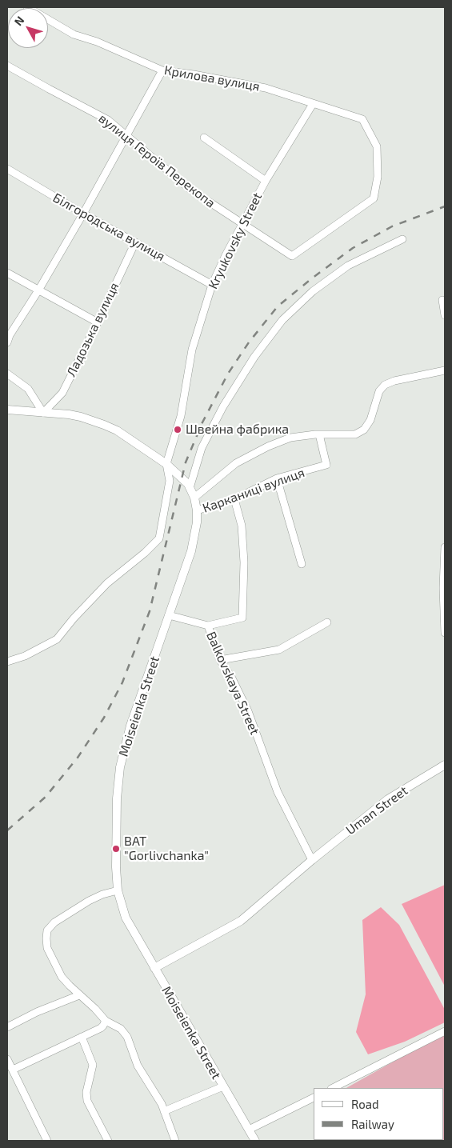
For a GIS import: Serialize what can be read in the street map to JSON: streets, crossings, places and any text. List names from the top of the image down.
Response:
{
  "streets": {
    "street": [
      "Крилова вулиця",
      "вулиця Героїв Перекопа",
      "Білгородська вулиця",
      "Kryukovsky Street",
      "Ладозька вулиця",
      "Карканиці вулиця",
      "Balkovskaya Street",
      "Moiseienka Street",
      "Uman Street"
    ]
  },
  "crossings": [
    ["Крилова вулиця", "вулиця Героїв Перекопа"],
    ["Крилова вулиця", "Kryukovsky Street"],
    ["вулиця Героїв Перекопа", "Kryukovsky Street"],
    ["Білгородська вулиця", "Kryukovsky Street"],
    ["Білгородська вулиця", "Ладозька вулиця"],
    ["Kryukovsky Street", "Moiseienka Street"],
    ["Ладозька вулиця", "Moiseienka Street"],
    ["Карканиці вулиця", "Balkovskaya Street"],
    ["Карканиці вулиця", "Moiseienka Street"],
    ["Balkovskaya Street", "Uman Street"],
    ["Moiseienka Street", "Uman Street"]
  ],
  "places": ["Швейна фабрика", "BAT \"Gorlivchanka\""],
  "legend": ["Road", "Railway"],
  "north": "top left"
}
